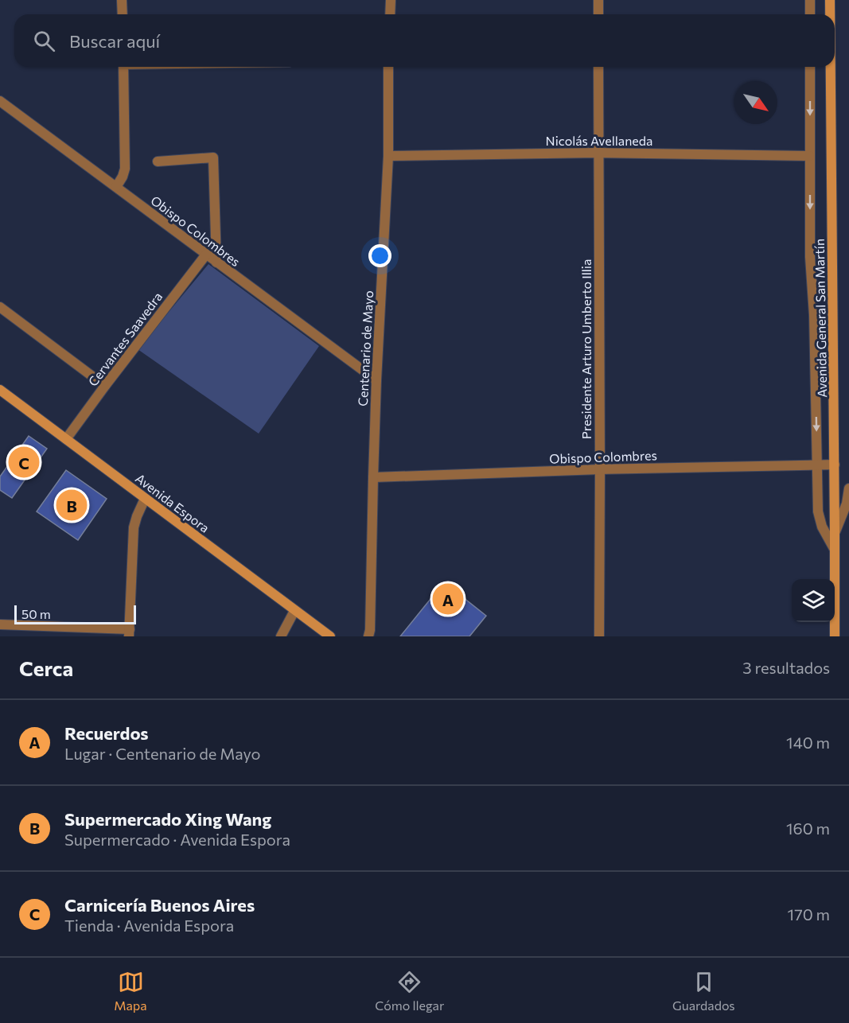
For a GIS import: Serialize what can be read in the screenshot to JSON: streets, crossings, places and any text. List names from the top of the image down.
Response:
{
  "streets": {
    "main road": ["Avenida General San Martín", "Avenida Espora"],
    "street": [
      "Nicolás Avellaneda",
      "Obispo Colombres",
      "Cervantes Saavedra",
      "Centenario de Mayo",
      "Presidente Arturo Umberto Illia"
    ]
  },
  "crossings": [
    ["Nicolás Avellaneda", "Centenario de Mayo"],
    ["Nicolás Avellaneda", "Presidente Arturo Umberto Illia"],
    ["Obispo Colombres", "Avenida General San Martín"],
    ["Obispo Colombres", "Cervantes Saavedra"],
    ["Obispo Colombres", "Centenario de Mayo"],
    ["Obispo Colombres", "Presidente Arturo Umberto Illia"],
    ["Cervantes Saavedra", "Avenida Espora"]
  ],
  "scale_bar": "50 m",
  "north": "bottom right",
  "page": {
    "search": "Buscar aquí",
    "pins": ["C", "B", "A"],
    "scale": "50 m",
    "heading": ["Cerca", "3 resultados"],
    "list": [
      {
        "mark": "A",
        "name": "Recuerdos",
        "note": "Lugar · Centenario de Mayo",
        "value": "140 m"
      },
      {
        "mark": "B",
        "name": "Supermercado Xing Wang",
        "note": "Supermercado · Avenida Espora",
        "value": "160 m"
      },
      {
        "mark": "C",
        "name": "Carnicería Buenos Aires",
        "note": "Tienda · Avenida Espora",
        "value": "170 m"
      }
    ],
    "nav": ["Mapa", "Cómo llegar", "Guardados"]
  }
}
